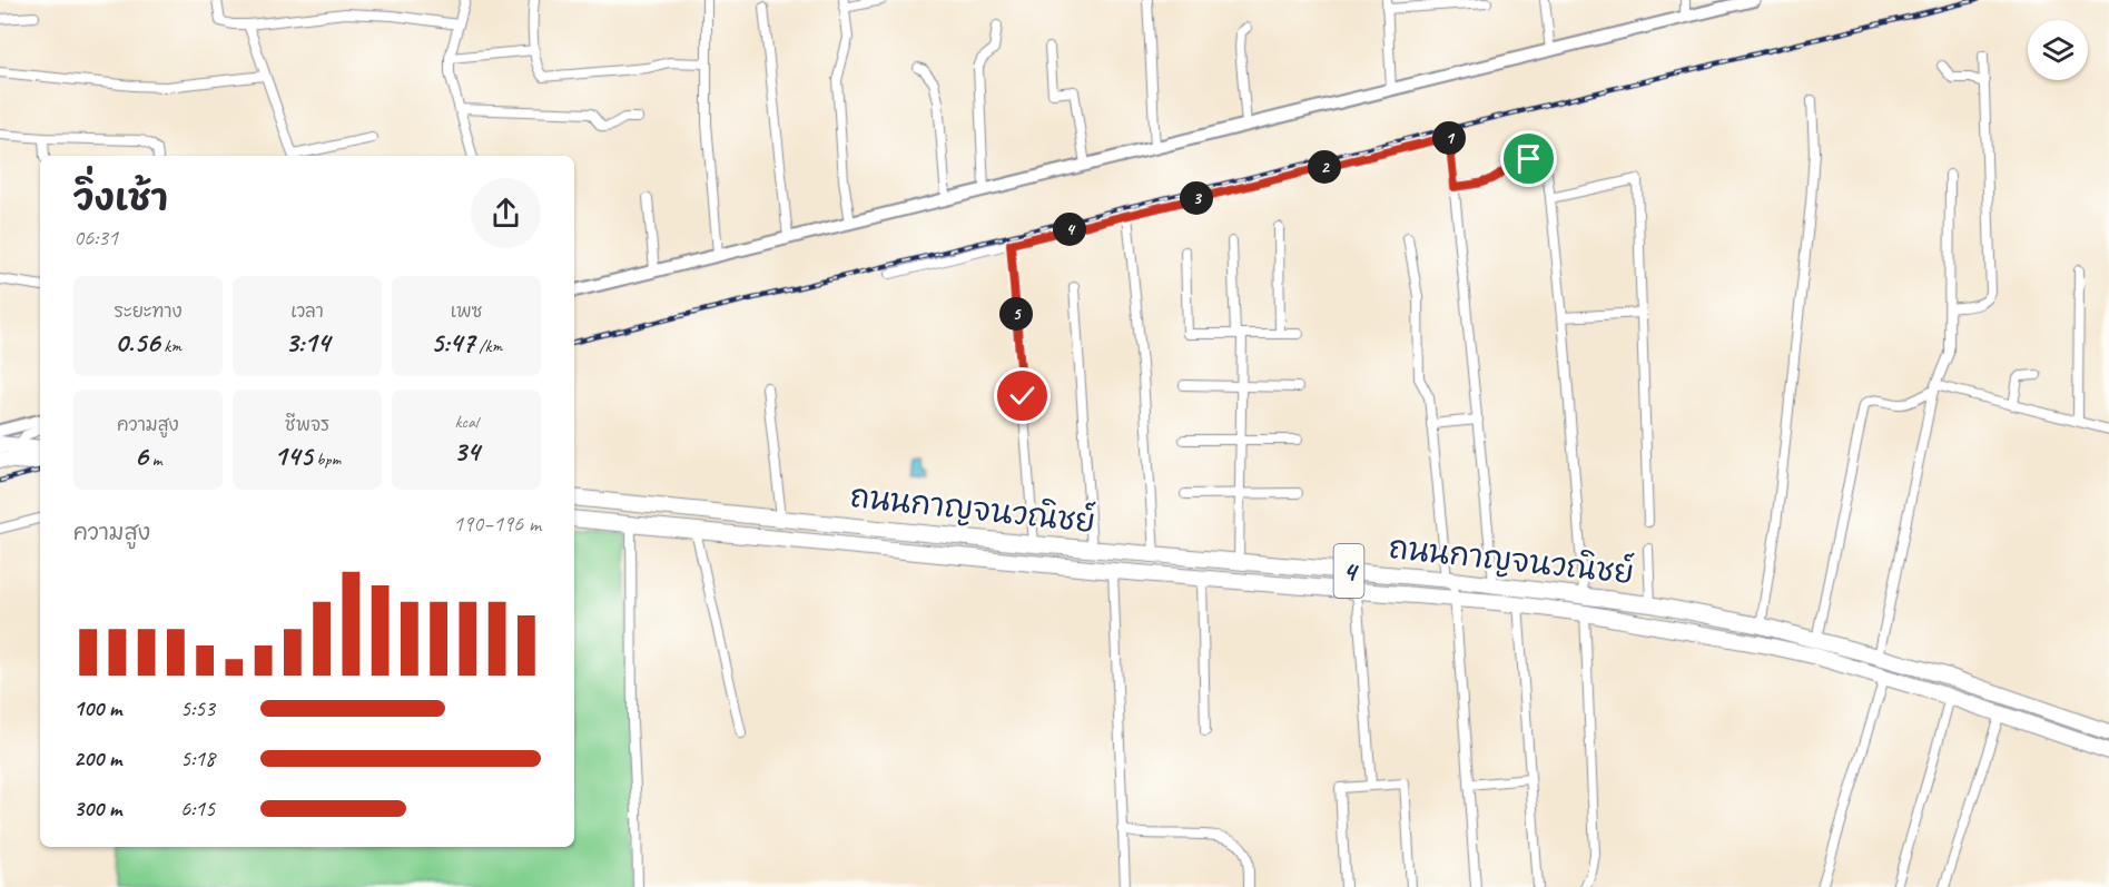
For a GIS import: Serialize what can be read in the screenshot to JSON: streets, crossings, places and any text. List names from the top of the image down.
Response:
{
  "streets": {
    "highway": ["ถนนกาญจนวณิชย์", "4"]
  },
  "page": {
    "pins": [
      "1",
      "2",
      "3",
      "4",
      "5"
    ],
    "heading": ["วิ่งเช้า", "06:31"],
    "stats": [
      ["ระยะทาง", "0.56 km"],
      ["เวลา", "3:14"],
      ["เพซ", "5:47 /km"],
      ["ความสูง", "6 m"],
      ["ชีพจร", "145 bpm"],
      ["kcal", "34"]
    ],
    "chart": ["ความสูง", "190–196 m"],
    "list": [
      {
        "name": "100 m",
        "note": "5:53"
      },
      {
        "name": "200 m",
        "note": "5:18"
      },
      {
        "name": "300 m",
        "note": "6:15"
      }
    ]
  }
}
